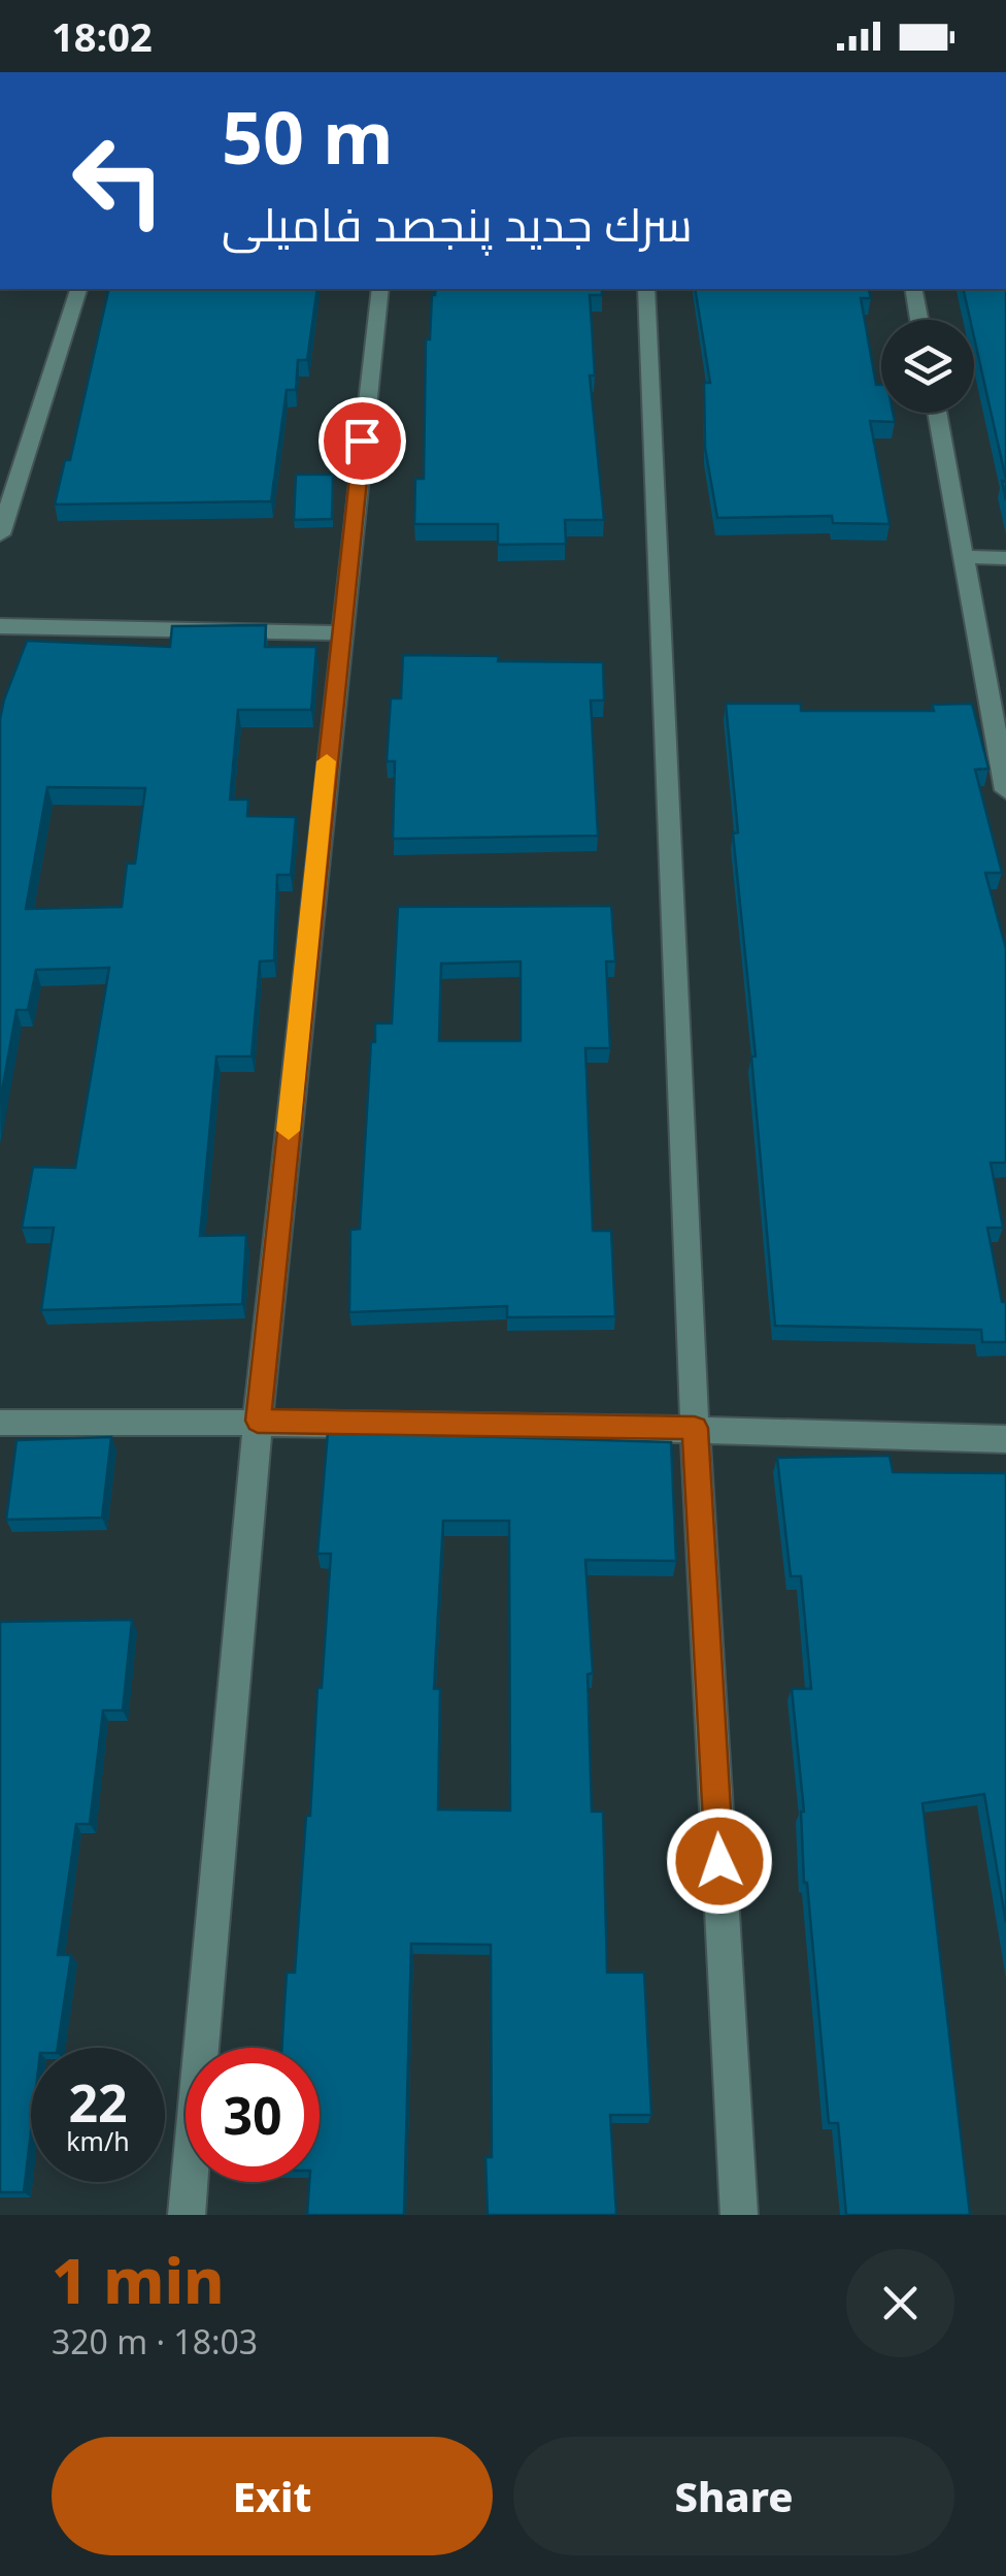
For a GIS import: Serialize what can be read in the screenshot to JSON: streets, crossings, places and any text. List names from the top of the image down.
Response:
{
  "page": {
    "status": "18:02",
    "turn": ["50 m", "سرك جدید پنجصد فامیلی"],
    "speed": "22 km/h",
    "limit": "30",
    "heading": ["1 min", "320 m · 18:03"],
    "buttons": ["Exit", "Share"]
  }
}
